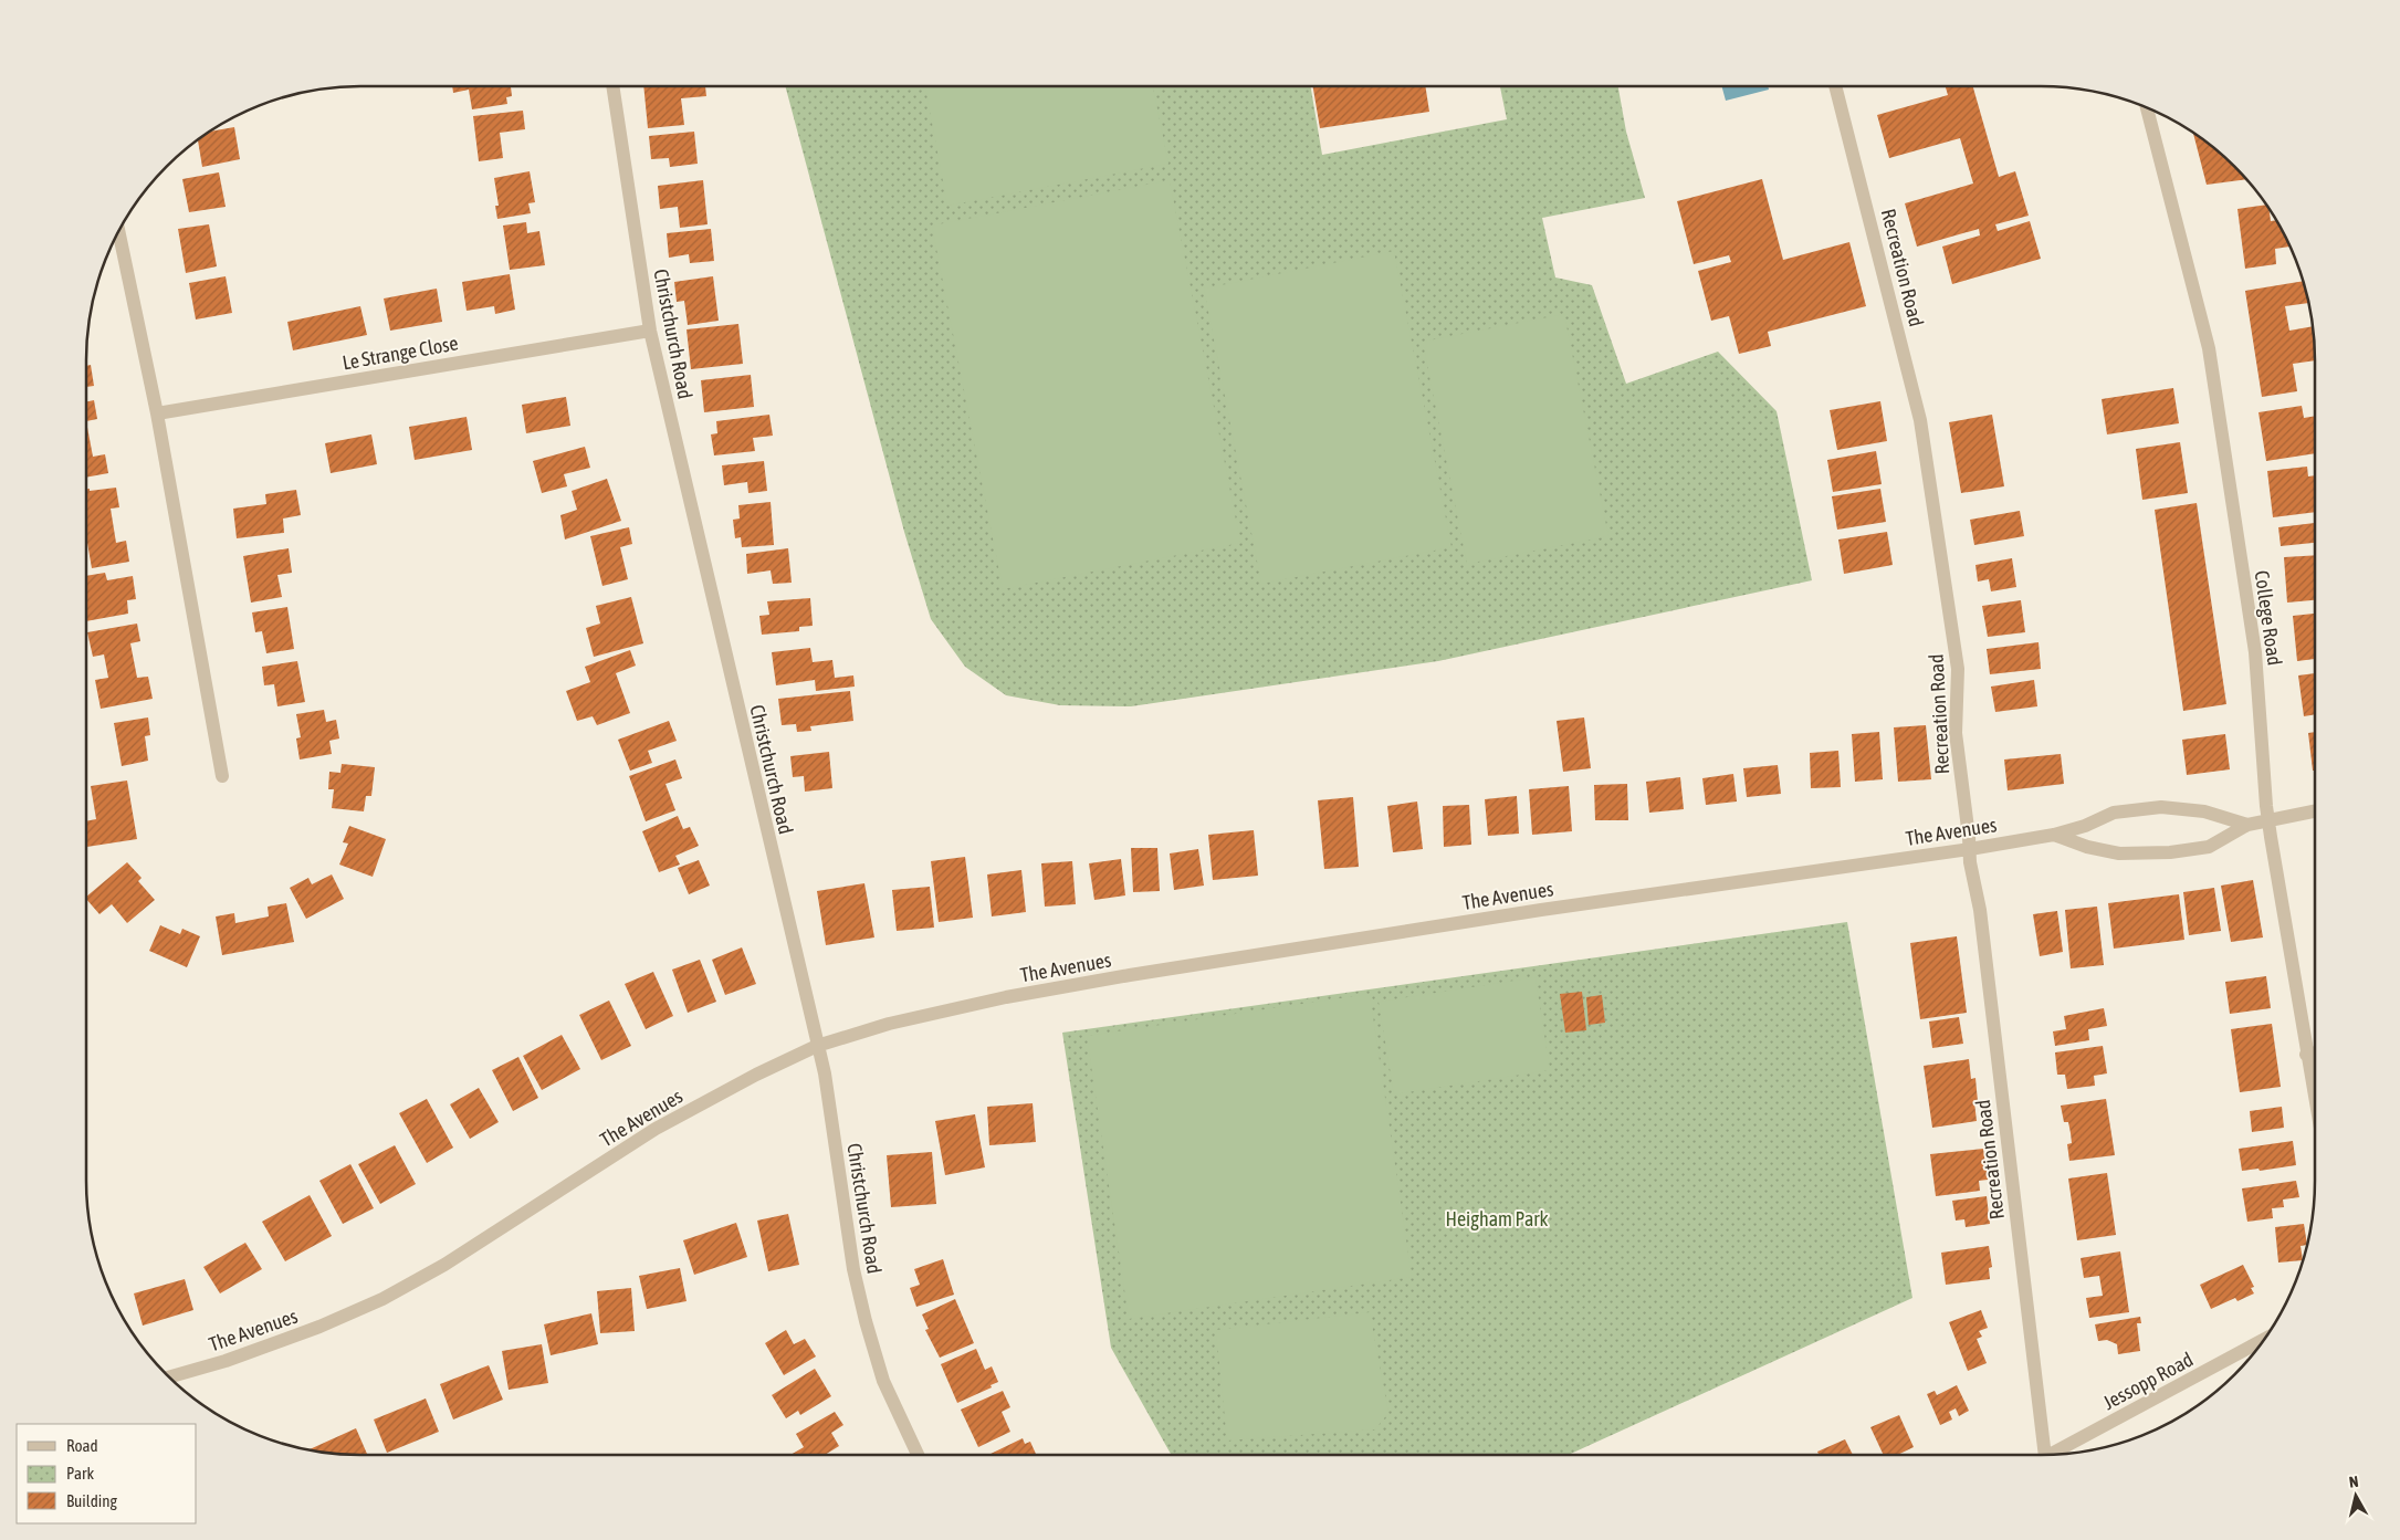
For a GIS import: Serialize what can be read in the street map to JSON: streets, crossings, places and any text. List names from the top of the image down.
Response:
{
  "streets": {
    "street": [
      "Recreation Road",
      "Christchurch Road",
      "Le Strange Close",
      "College Road",
      "The Avenues",
      "Jessopp Road"
    ]
  },
  "crossings": [
    ["Recreation Road", "The Avenues"],
    ["Christchurch Road", "Le Strange Close"],
    ["Christchurch Road", "The Avenues"],
    ["College Road", "The Avenues"]
  ],
  "parks": ["Heigham Park"],
  "legend": ["Road", "Park", "Building"],
  "north": "top"
}
